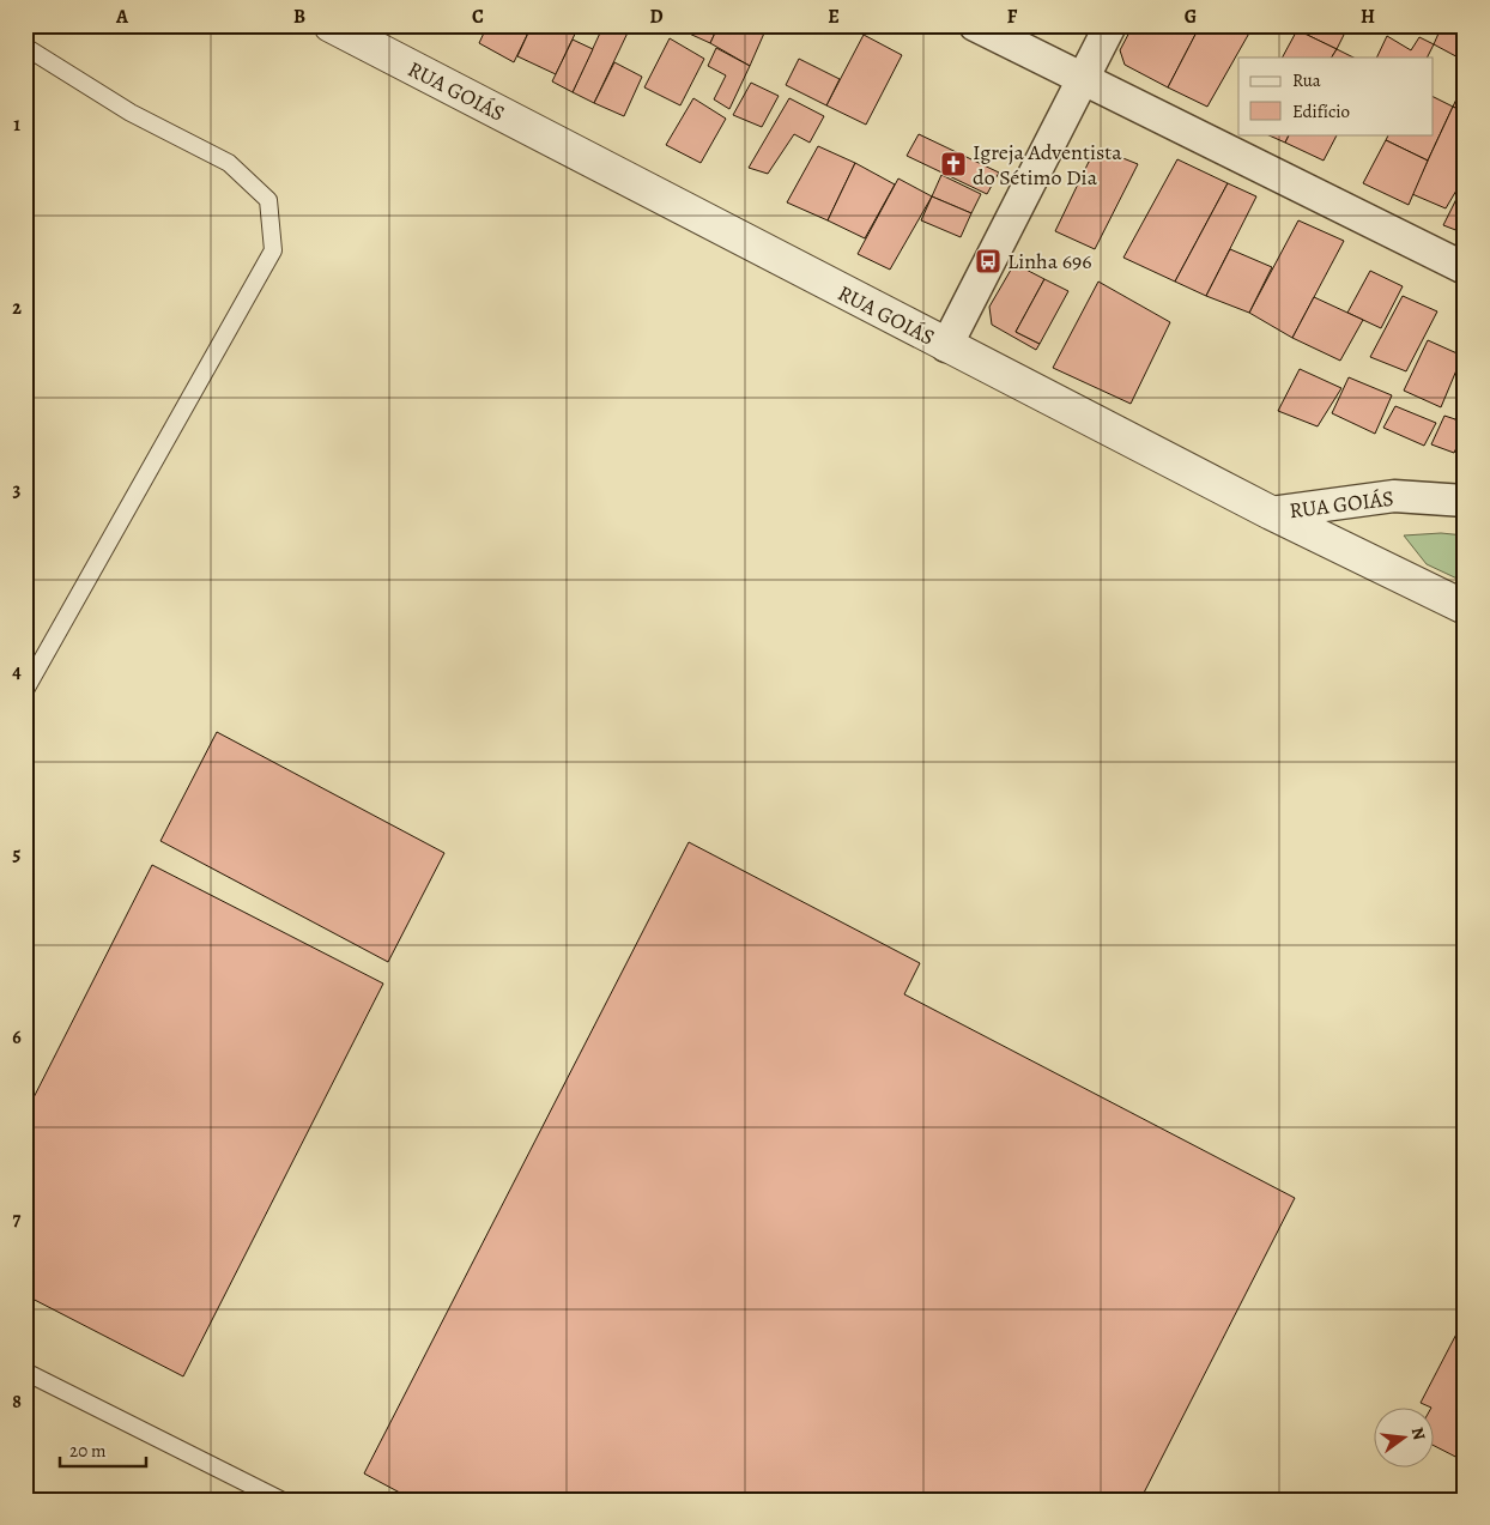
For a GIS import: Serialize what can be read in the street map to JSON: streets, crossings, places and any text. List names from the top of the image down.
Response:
{
  "streets": {
    "street": ["RUA GOIÁS"]
  },
  "places": {
    "church": ["Igreja Adventista do Sétimo Dia"],
    "bus stop": ["Linha 696"]
  },
  "legend": ["Rua", "Edifício"],
  "scale_bar": "20 m",
  "north": "right",
  "grid": {
    "columns": [
      "A",
      "B",
      "C",
      "D",
      "E",
      "F",
      "G",
      "H"
    ],
    "rows": [
      "1",
      "2",
      "3",
      "4",
      "5",
      "6",
      "7",
      "8"
    ]
  }
}
